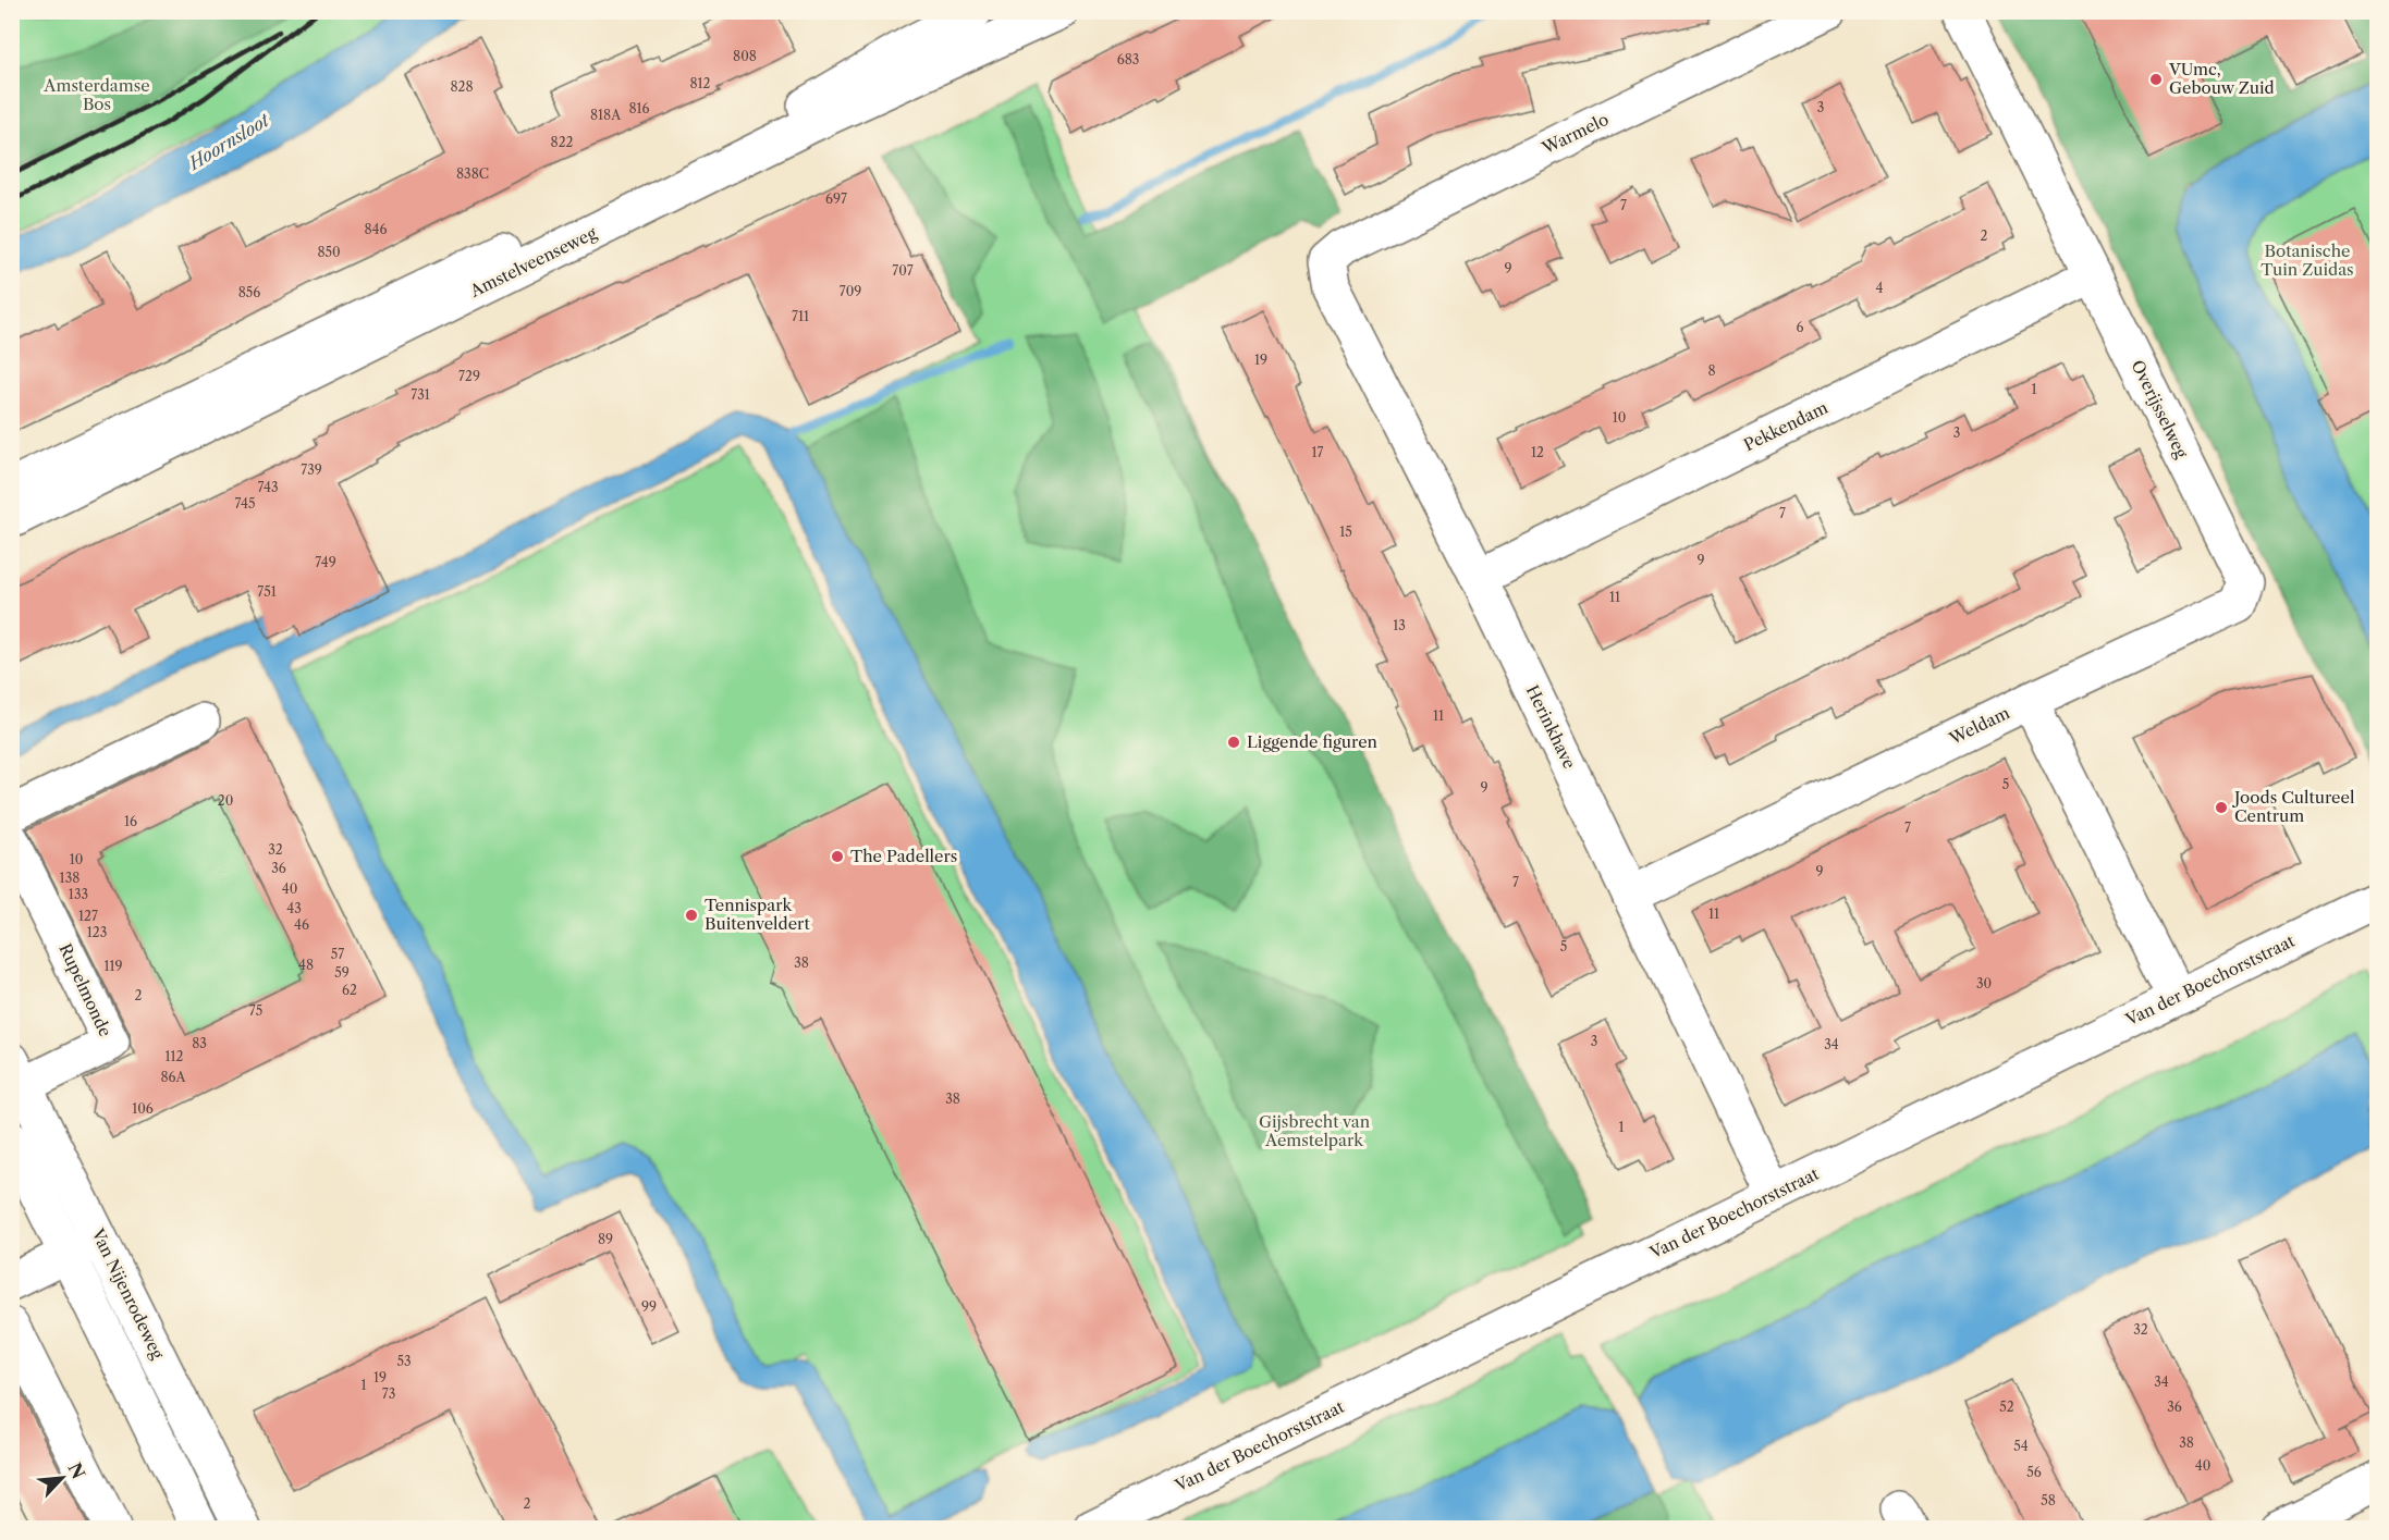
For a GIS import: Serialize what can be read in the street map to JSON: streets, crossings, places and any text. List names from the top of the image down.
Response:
{
  "streets": {
    "street": [
      "Warmelo",
      "Amstelveenseweg",
      "Overijsselweg",
      "Pekkendam",
      "Weldam",
      "Herinkhave",
      "Van der Boechorststraat",
      "Rupelmonde",
      "Van Nijenrodeweg"
    ]
  },
  "crossings": [
    ["Warmelo", "Herinkhave"],
    ["Overijsselweg", "Pekkendam"],
    ["Overijsselweg", "Weldam"],
    ["Pekkendam", "Herinkhave"],
    ["Weldam", "Herinkhave"],
    ["Weldam", "Van der Boechorststraat"],
    ["Herinkhave", "Van der Boechorststraat"],
    ["Rupelmonde", "Van Nijenrodeweg"]
  ],
  "water": ["Hoornsloot"],
  "parks": ["Amsterdamse Bos", "Botanische Tuin Zuidas", "Gijsbrecht van Aemstelpark"],
  "places": [
    "VUmc, Gebouw Zuid",
    "Liggende figuren",
    "Joods Cultureel Centrum",
    "The Padellers",
    "Tennispark Buitenveldert"
  ],
  "house_numbers": [
    "808",
    "683",
    "812",
    "828",
    "3",
    "816",
    "818A",
    "822",
    "838C",
    "697",
    "7",
    "846",
    "2",
    "850",
    "9",
    "707",
    "4",
    "709",
    "856",
    "711",
    "6",
    "19",
    "8",
    "729",
    "1",
    "731",
    "10",
    "3",
    "17",
    "12",
    "739",
    "743",
    "745",
    "7",
    "15",
    "9",
    "749",
    "751",
    "11",
    "13",
    "11",
    "5",
    "9",
    "20",
    "16",
    "7",
    "32",
    "10",
    "36",
    "9",
    "138",
    "7",
    "40",
    "133",
    "43",
    "11",
    "127",
    "46",
    "123",
    "5",
    "57",
    "38",
    "48",
    "119",
    "59",
    "30",
    "62",
    "2",
    "75",
    "3",
    "83",
    "34",
    "112",
    "86A",
    "38",
    "106",
    "1",
    "89",
    "99",
    "32",
    "53",
    "19",
    "34",
    "1",
    "73",
    "52",
    "36",
    "38",
    "54",
    "40",
    "56",
    "58",
    "2"
  ],
  "north": "top right"
}
